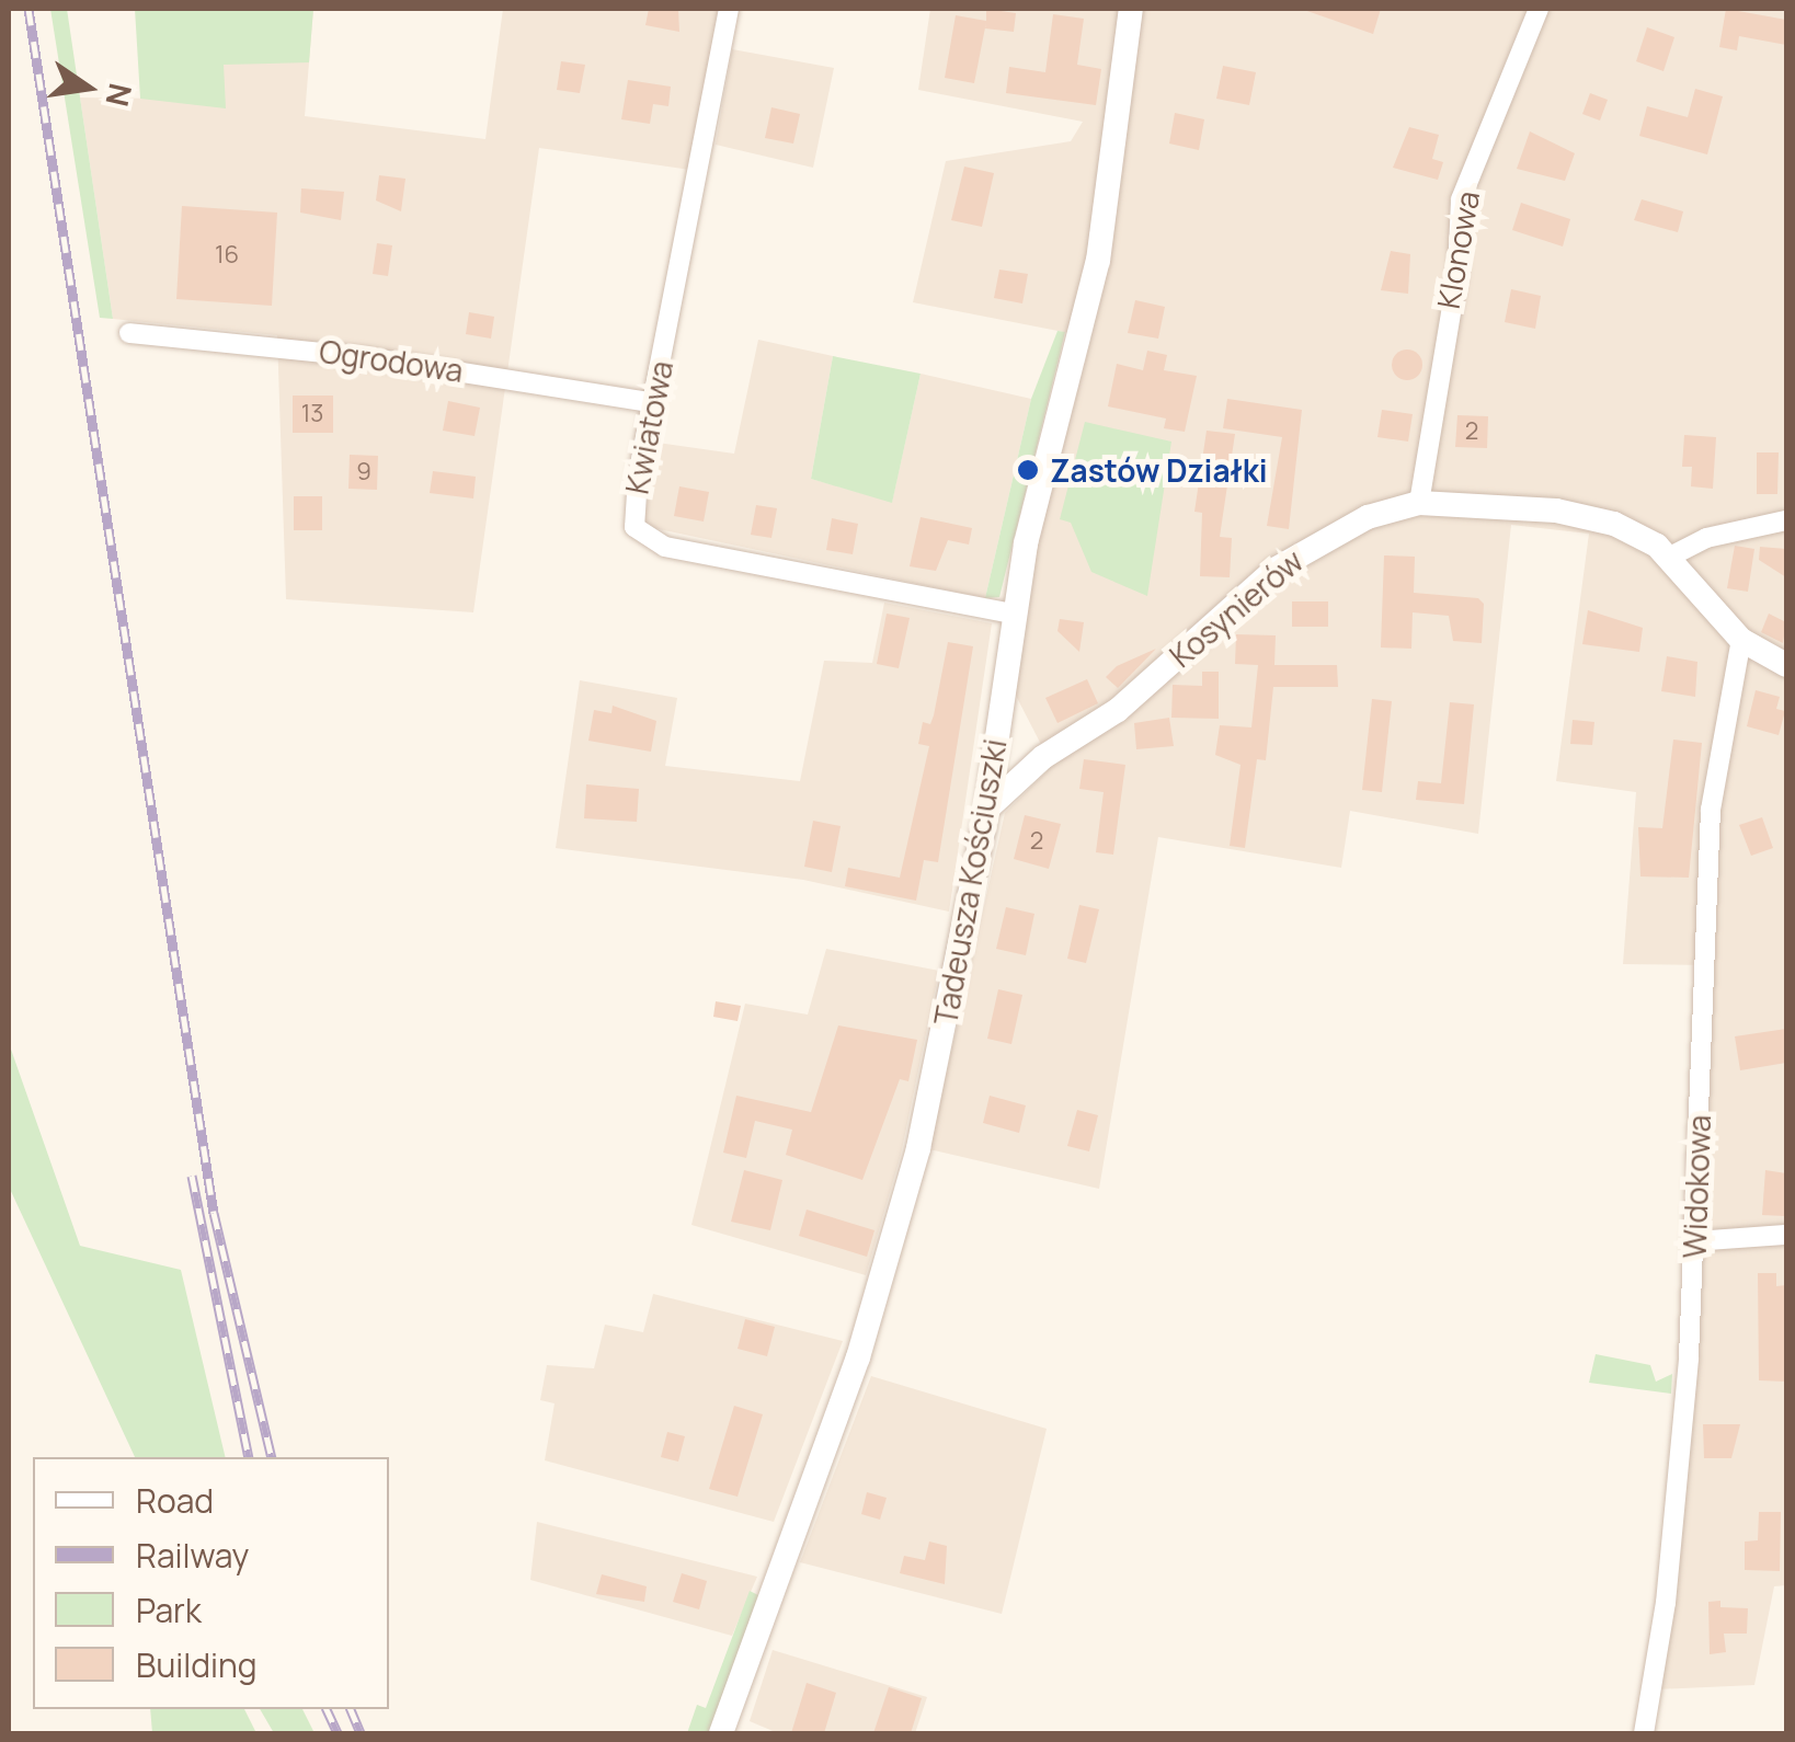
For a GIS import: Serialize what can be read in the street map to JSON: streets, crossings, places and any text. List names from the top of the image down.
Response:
{
  "streets": {
    "street": [
      "Klonowa",
      "Ogrodowa",
      "Kwiatowa",
      "Kosynierów",
      "Tadeusza Kościuszki",
      "Widokowa"
    ]
  },
  "crossings": [
    ["Klonowa", "Kosynierów"],
    ["Ogrodowa", "Kwiatowa"],
    ["Kwiatowa", "Tadeusza Kościuszki"],
    ["Kosynierów", "Tadeusza Kościuszki"],
    ["Kosynierów", "Widokowa"]
  ],
  "places": ["Zastów Działki"],
  "house_numbers": [
    "16",
    "13",
    "2",
    "9",
    "2"
  ],
  "legend": [
    "Road",
    "Railway",
    "Park",
    "Building"
  ],
  "north": "right"
}
